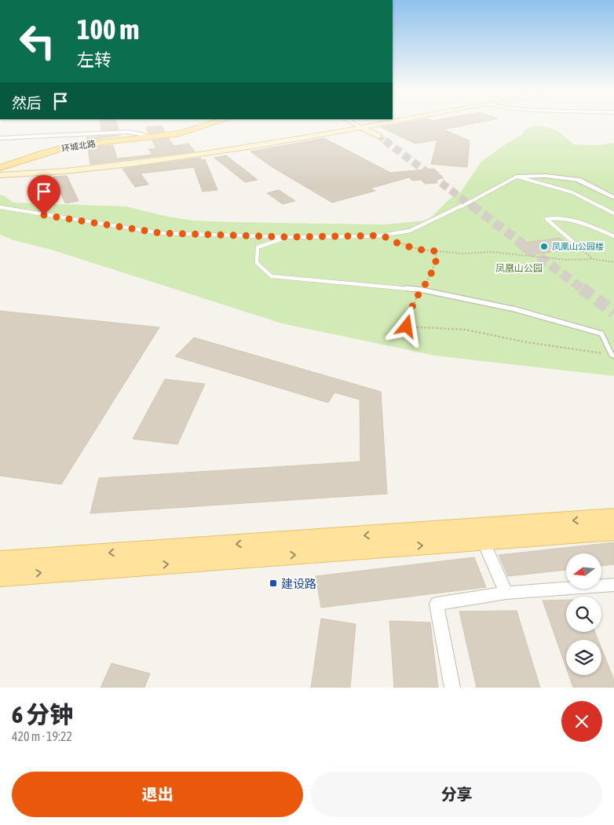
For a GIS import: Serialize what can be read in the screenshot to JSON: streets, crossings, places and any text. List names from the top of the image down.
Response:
{
  "streets": {
    "main road": ["环城北路"]
  },
  "parks": ["凤凰山公园"],
  "places": {
    "other": ["凤凰山公园楼"],
    "transit": ["建设路"]
  },
  "north": "left",
  "page": {
    "turn": ["100 m", "左转"],
    "then": "然后",
    "heading": ["6 分钟", "420 m · 19:22"],
    "buttons": ["退出", "分享"]
  }
}
